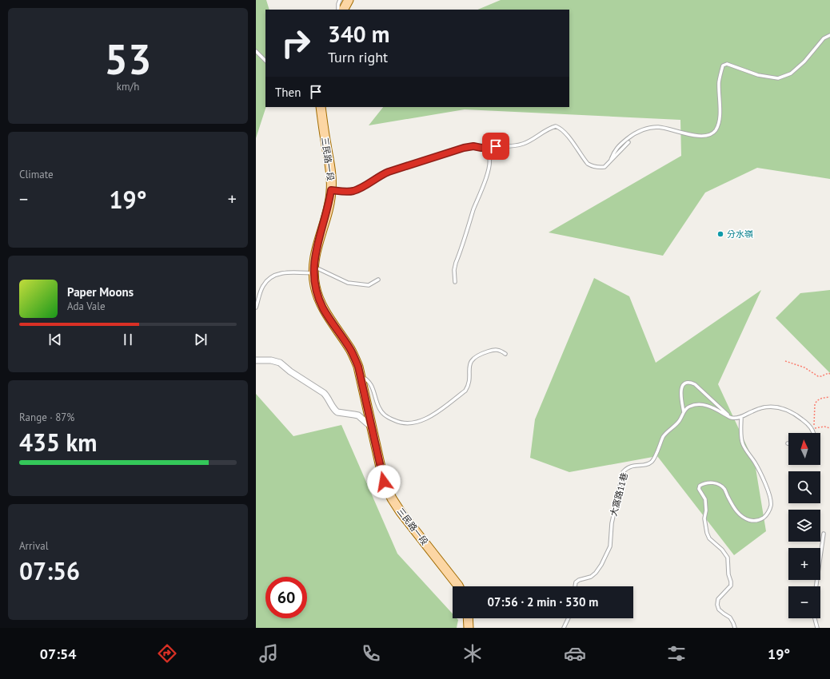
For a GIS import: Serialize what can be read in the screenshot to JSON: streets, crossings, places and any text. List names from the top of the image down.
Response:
{
  "streets": {
    "main road": ["三民路一段"],
    "lane": ["大窩路11巷"]
  },
  "places": ["分水嶺"],
  "north": "top",
  "page": {
    "tile": [
      ["53", "km/h"],
      "Climate",
      ["Range · 87%", "435 km"],
      ["Arrival", "07:56"]
    ],
    "turn": ["340 m", "Turn right"],
    "then": "Then",
    "heat": ["−", "19°", "+"],
    "song": ["Paper Moons", "Ada Vale"],
    "map_buttons": ["+", "−"],
    "limit": "60",
    "trip": "07:56 · 2 min · 530 m",
    "tabs": ["07:54", "19°"]
  }
}
